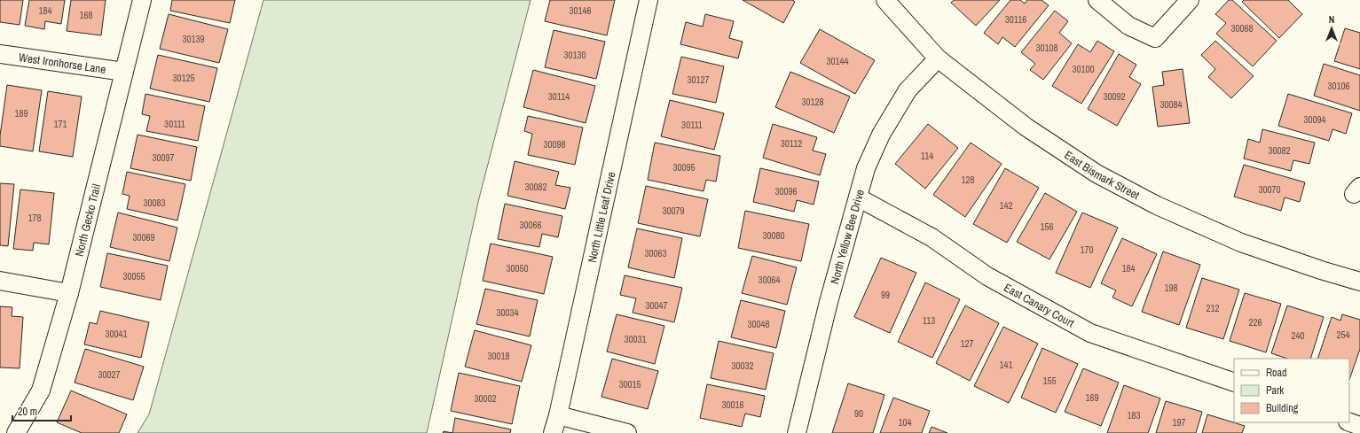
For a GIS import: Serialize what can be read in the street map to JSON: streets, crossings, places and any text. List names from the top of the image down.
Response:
{
  "streets": {
    "street": [
      "West Ironhorse Lane",
      "East Bismark Street",
      "North Little Leaf Drive",
      "North Gecko Trail",
      "North Yellow Bee Drive",
      "East Canary Court"
    ]
  },
  "crossings": [
    ["West Ironhorse Lane", "North Gecko Trail"],
    ["East Bismark Street", "North Yellow Bee Drive"],
    ["North Yellow Bee Drive", "East Canary Court"]
  ],
  "house_numbers": [
    "184",
    "30146",
    "168",
    "30116",
    "30068",
    "30139",
    "30108",
    "30130",
    "30144",
    "30100",
    "30125",
    "30127",
    "30106",
    "30114",
    "30092",
    "30128",
    "30084",
    "189",
    "30094",
    "171",
    "30111",
    "30111",
    "30112",
    "30098",
    "30082",
    "114",
    "30097",
    "30095",
    "128",
    "30082",
    "30070",
    "30096",
    "30083",
    "142",
    "30079",
    "178",
    "30066",
    "156",
    "30080",
    "30069",
    "170",
    "30063",
    "30050",
    "184",
    "30055",
    "30064",
    "198",
    "99",
    "30047",
    "212",
    "30034",
    "113",
    "226",
    "30048",
    "30041",
    "254",
    "240",
    "30031",
    "127",
    "30018",
    "141",
    "30032",
    "30027",
    "155",
    "30015",
    "169",
    "30002",
    "30016",
    "90",
    "183",
    "104",
    "197"
  ],
  "legend": ["Road", "Park", "Building"],
  "scale_bar": "20 m",
  "north": "top"
}
